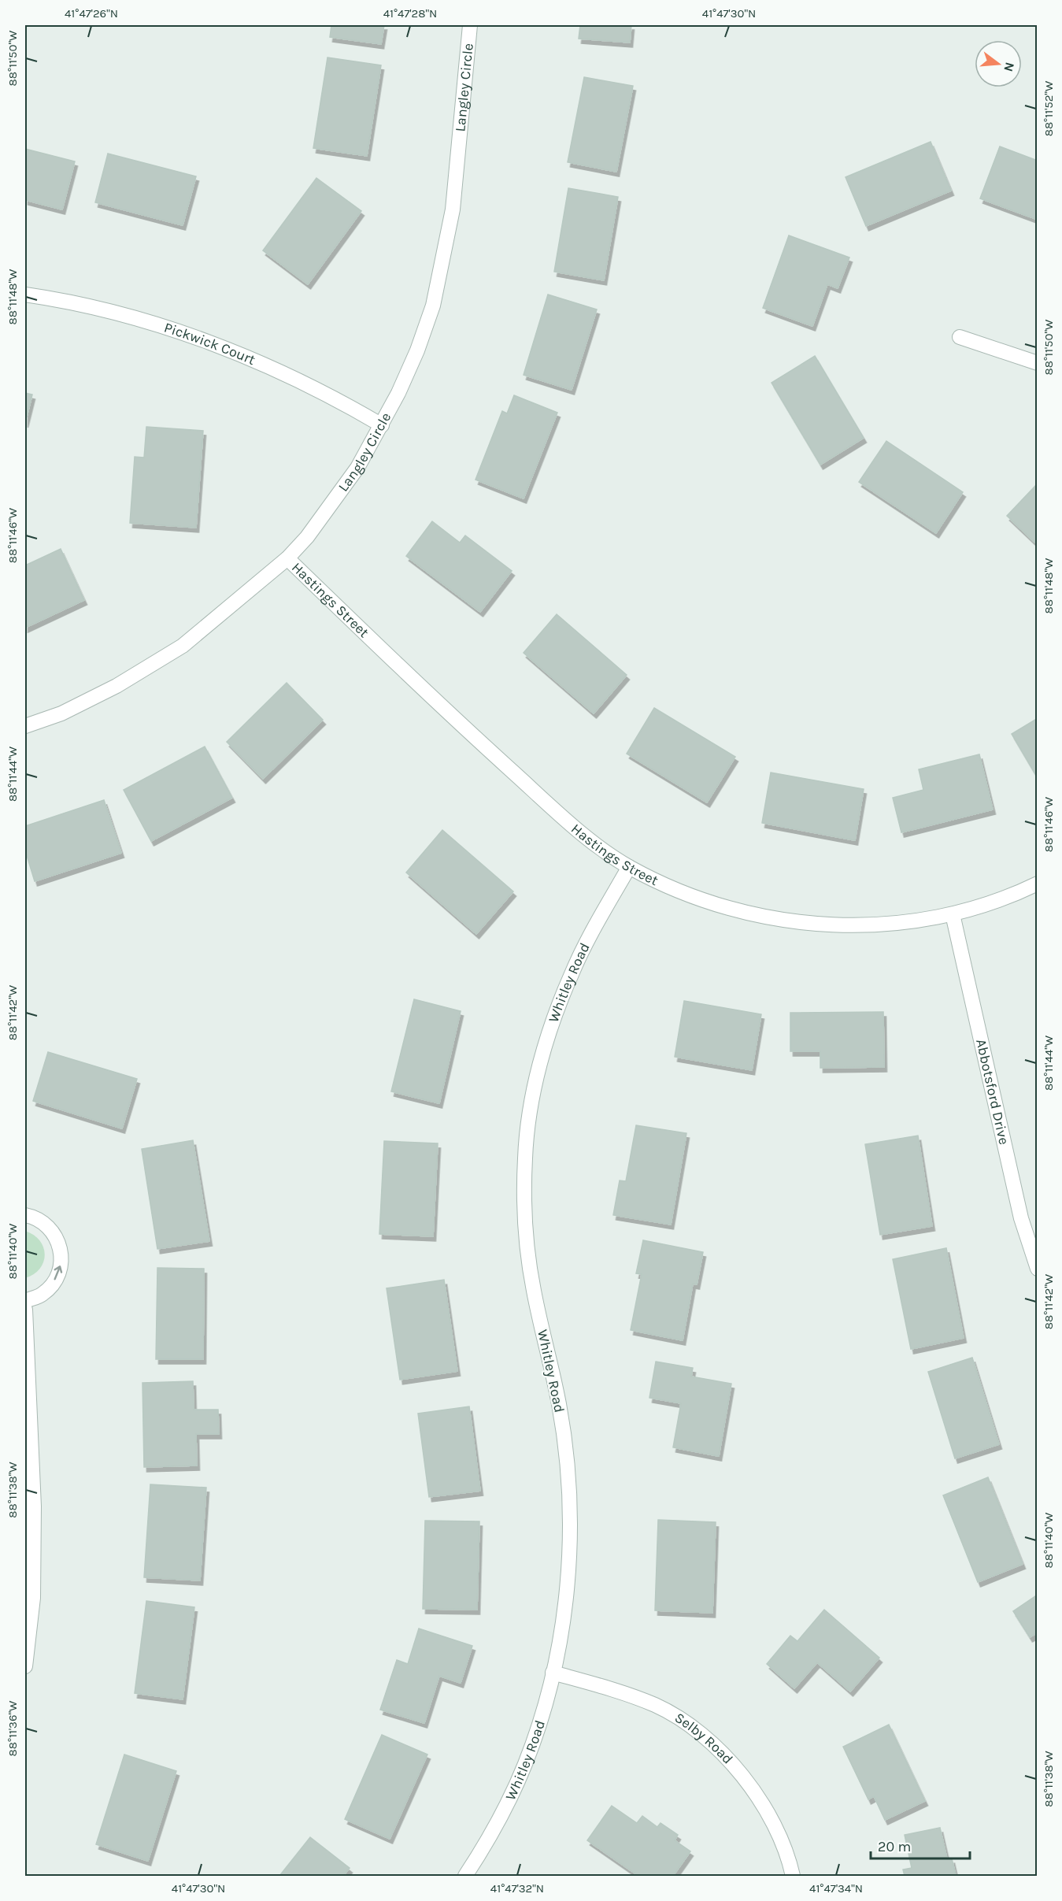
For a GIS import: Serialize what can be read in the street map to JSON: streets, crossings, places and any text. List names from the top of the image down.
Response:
{
  "streets": {
    "street": [
      "Langley Circle",
      "Pickwick Court",
      "Hastings Street",
      "Whitley Road",
      "Abbotsford Drive",
      "Selby Road"
    ]
  },
  "crossings": [
    ["Langley Circle", "Pickwick Court"],
    ["Langley Circle", "Hastings Street"],
    ["Hastings Street", "Whitley Road"],
    ["Hastings Street", "Abbotsford Drive"],
    ["Whitley Road", "Selby Road"]
  ],
  "scale_bar": "20 m",
  "north": "right",
  "coordinates": [
    "41°47'26\"N",
    "41°47'28\"N",
    "41°47'30\"N",
    "88°11'50\"W",
    "88°11'52\"W",
    "88°11'48\"W",
    "88°11'46\"W",
    "88°11'44\"W",
    "88°11'42\"W",
    "88°11'40\"W",
    "88°11'38\"W",
    "88°11'36\"W",
    "41°47'32\"N",
    "41°47'34\"N"
  ]
}
